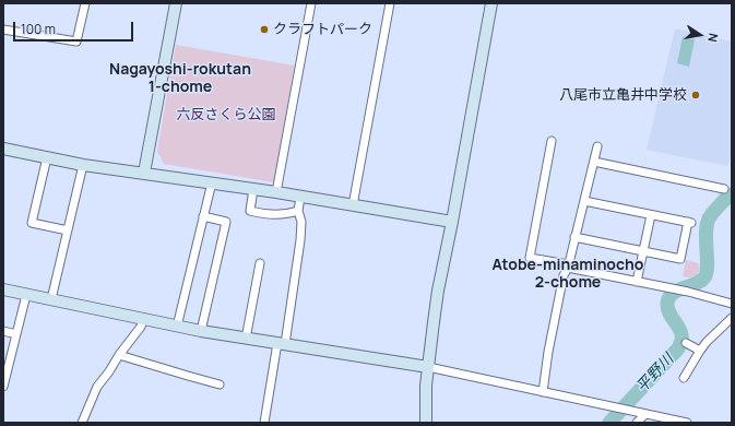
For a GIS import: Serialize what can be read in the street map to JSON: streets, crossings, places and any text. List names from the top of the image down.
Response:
{
  "districts": ["Nagayoshi-rokutan 1-chome", "Atobe-minaminocho 2-chome"],
  "water": ["平野川"],
  "parks": ["六反さくら公園"],
  "places": ["クラフトパーク", "八尾市立亀井中学校"],
  "scale_bar": "100 m",
  "north": "right"
}
